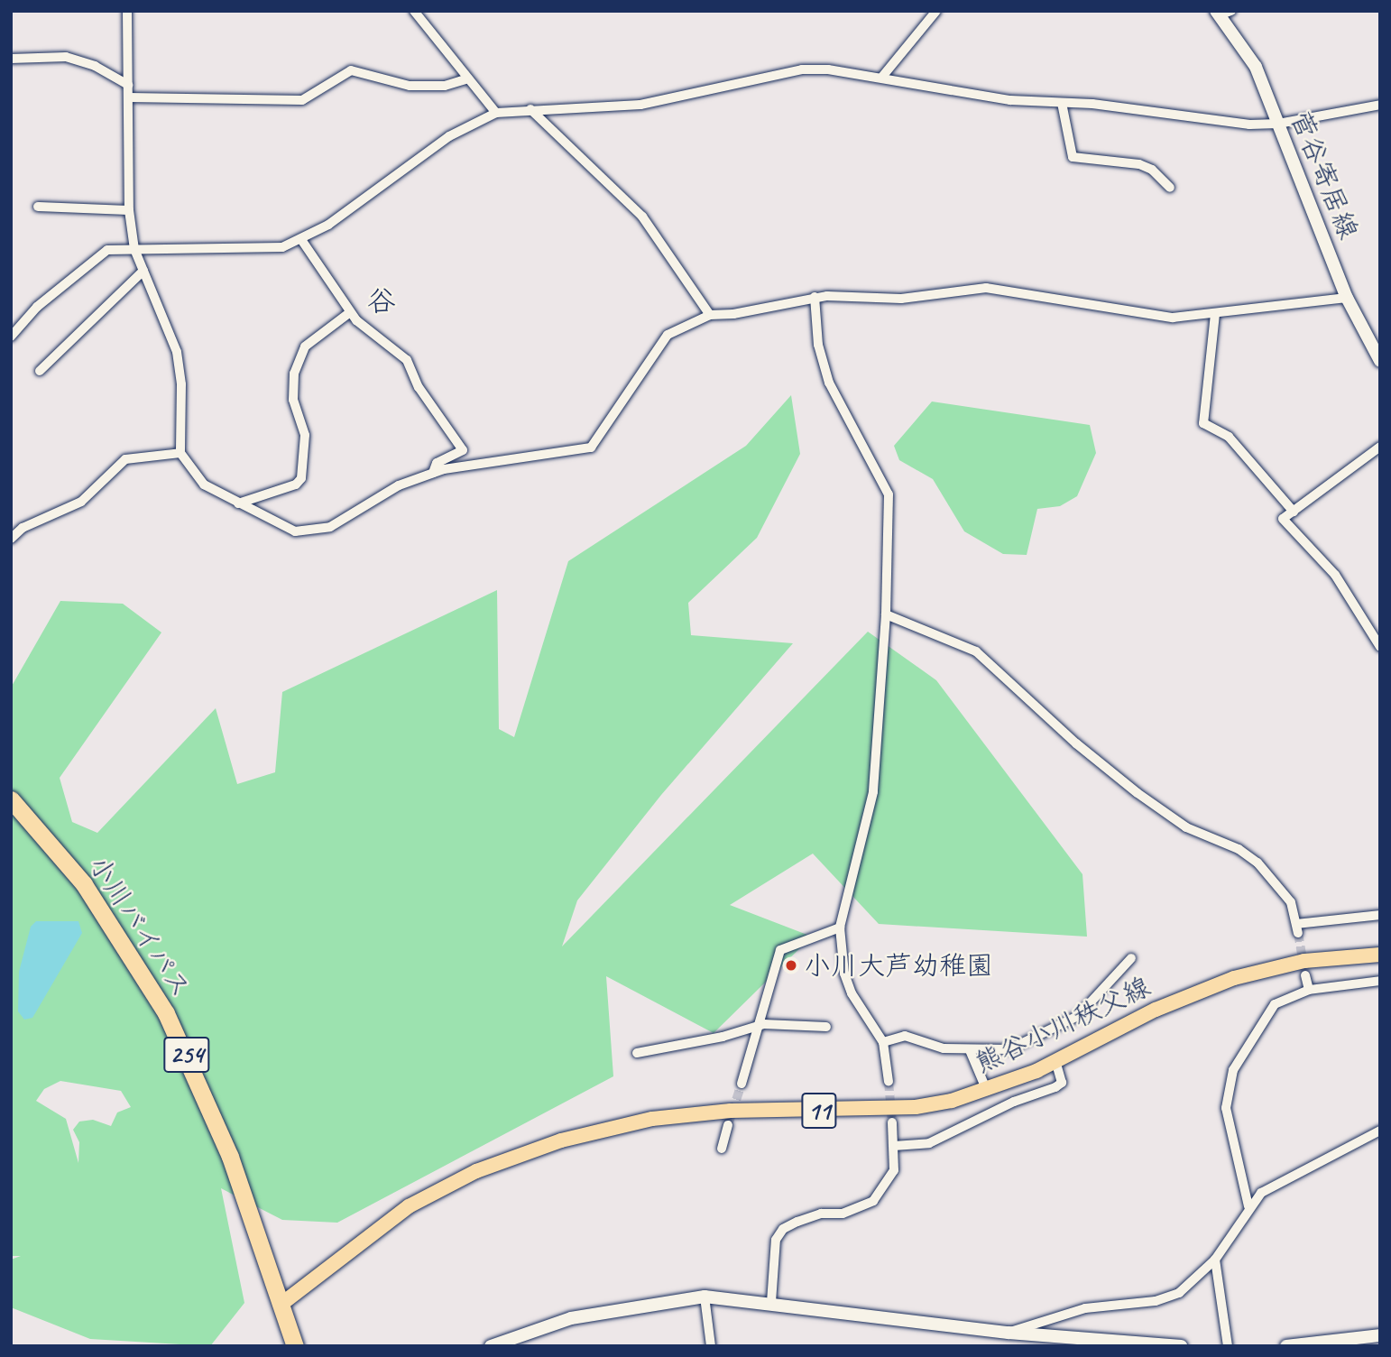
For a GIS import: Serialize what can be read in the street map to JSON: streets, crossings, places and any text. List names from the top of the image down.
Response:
{
  "streets": {
    "highway": ["小川バイパス", "254"],
    "main road": ["熊谷小川秩父線", "11"],
    "street": ["菅谷寄居線"]
  },
  "crossings": [
    ["小川バイパス", "熊谷小川秩父線"]
  ],
  "districts": ["谷"],
  "places": ["小川大芦幼稚園"]
}
